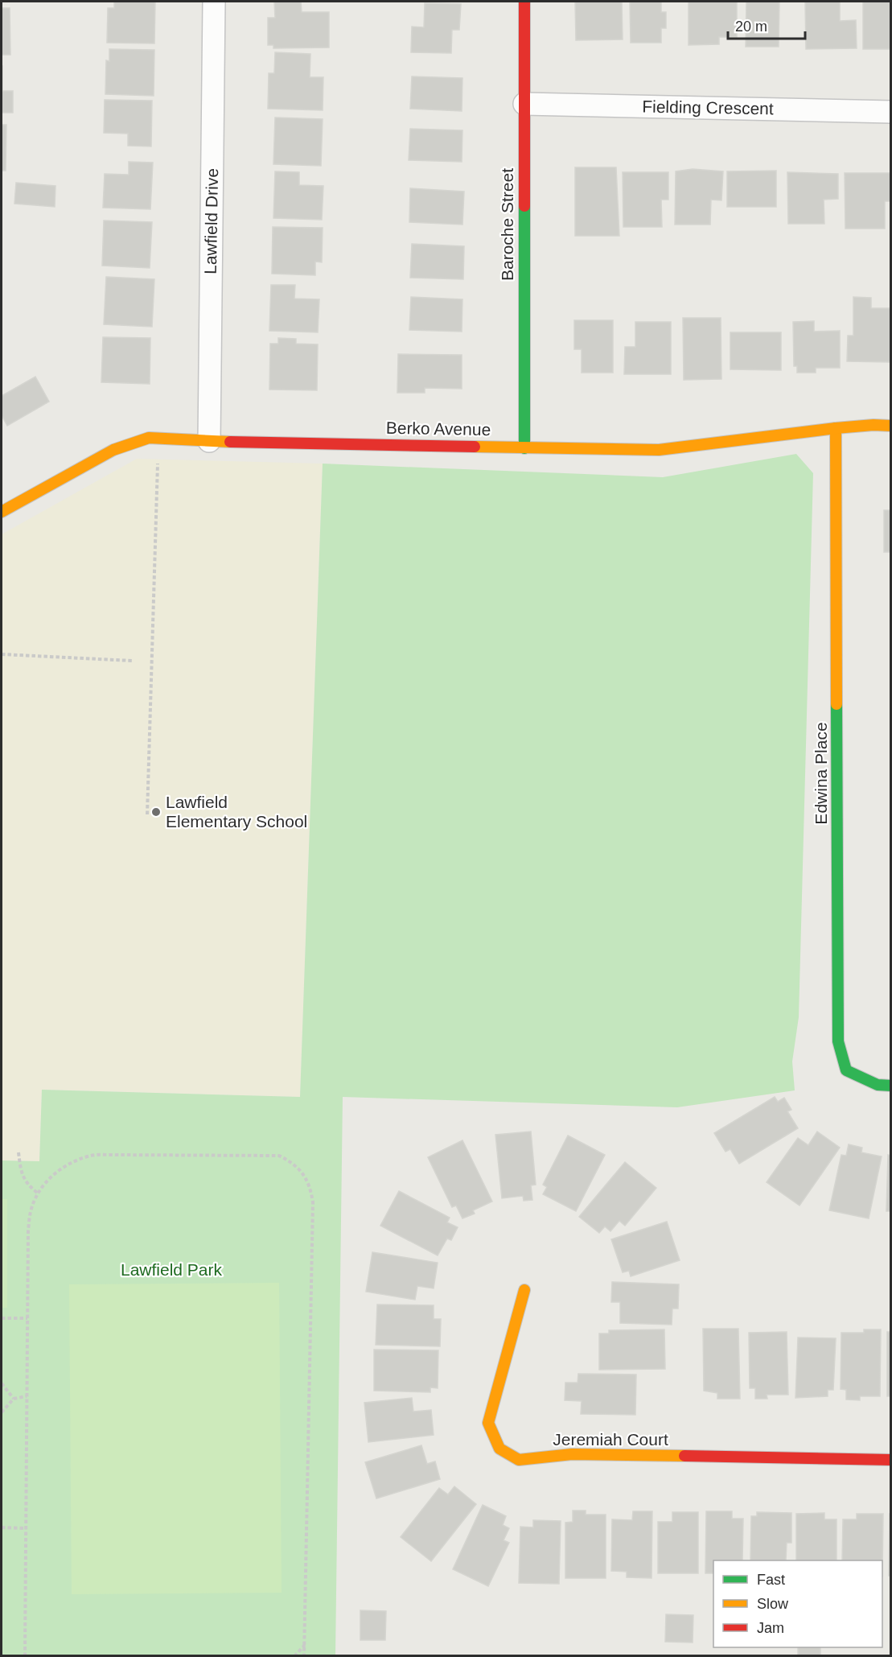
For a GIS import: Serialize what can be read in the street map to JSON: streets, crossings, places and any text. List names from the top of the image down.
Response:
{
  "streets": {
    "street": [
      "Fielding Crescent",
      "Lawfield Drive",
      "Baroche Street",
      "Berko Avenue",
      "Edwina Place",
      "Jeremiah Court"
    ]
  },
  "crossings": [
    ["Fielding Crescent", "Baroche Street"],
    ["Lawfield Drive", "Berko Avenue"],
    ["Baroche Street", "Berko Avenue"],
    ["Berko Avenue", "Edwina Place"]
  ],
  "parks": ["Lawfield Park"],
  "places": ["Lawfield Elementary School"],
  "legend": ["Fast", "Slow", "Jam"],
  "scale_bar": "20 m"
}
